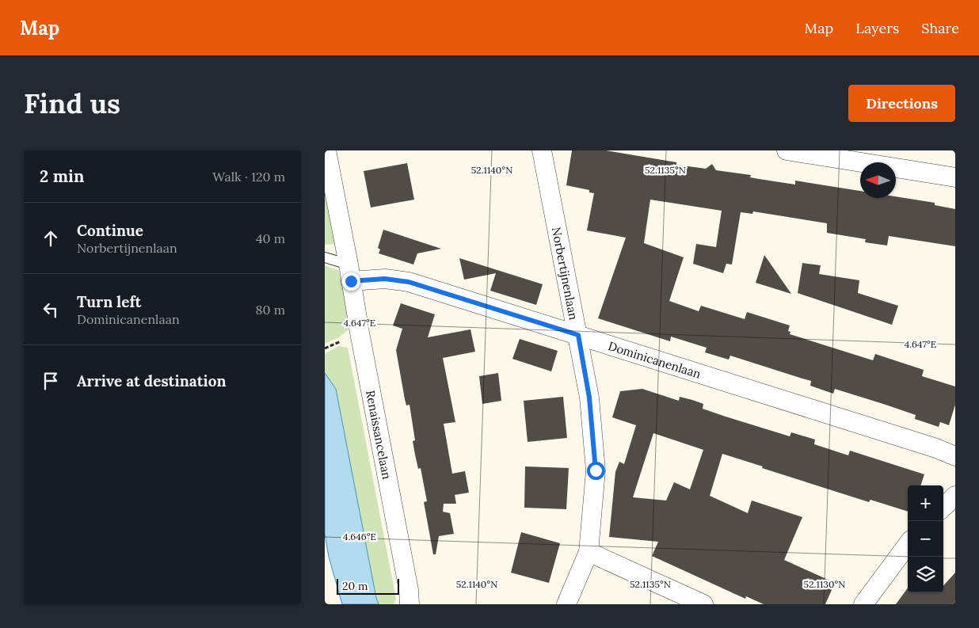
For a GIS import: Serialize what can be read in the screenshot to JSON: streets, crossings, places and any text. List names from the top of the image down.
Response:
{
  "streets": {
    "street": ["Norbertijnenlaan", "Dominicanenlaan", "Renaissancelaan"]
  },
  "crossings": [
    ["Norbertijnenlaan", "Dominicanenlaan"],
    ["Dominicanenlaan", "Renaissancelaan"]
  ],
  "scale_bar": "20 m",
  "north": "left",
  "page": {
    "header": "Map",
    "nav": ["Map", "Layers", "Share"],
    "buttons": "Directions",
    "title": "Find us",
    "heading": ["2 min", "Walk · 120 m"],
    "list": [
      ["Continue", "Norbertijnenlaan", "40 m"],
      ["Turn left", "Dominicanenlaan", "80 m"],
      "Arrive at destination"
    ],
    "map_buttons": ["+", "−"],
    "scale": "20 m"
  },
  "coordinates": [
    "52.1140°N",
    "52.1135°N",
    "4.647°E",
    "4.646°E",
    "52.1130°N"
  ]
}
